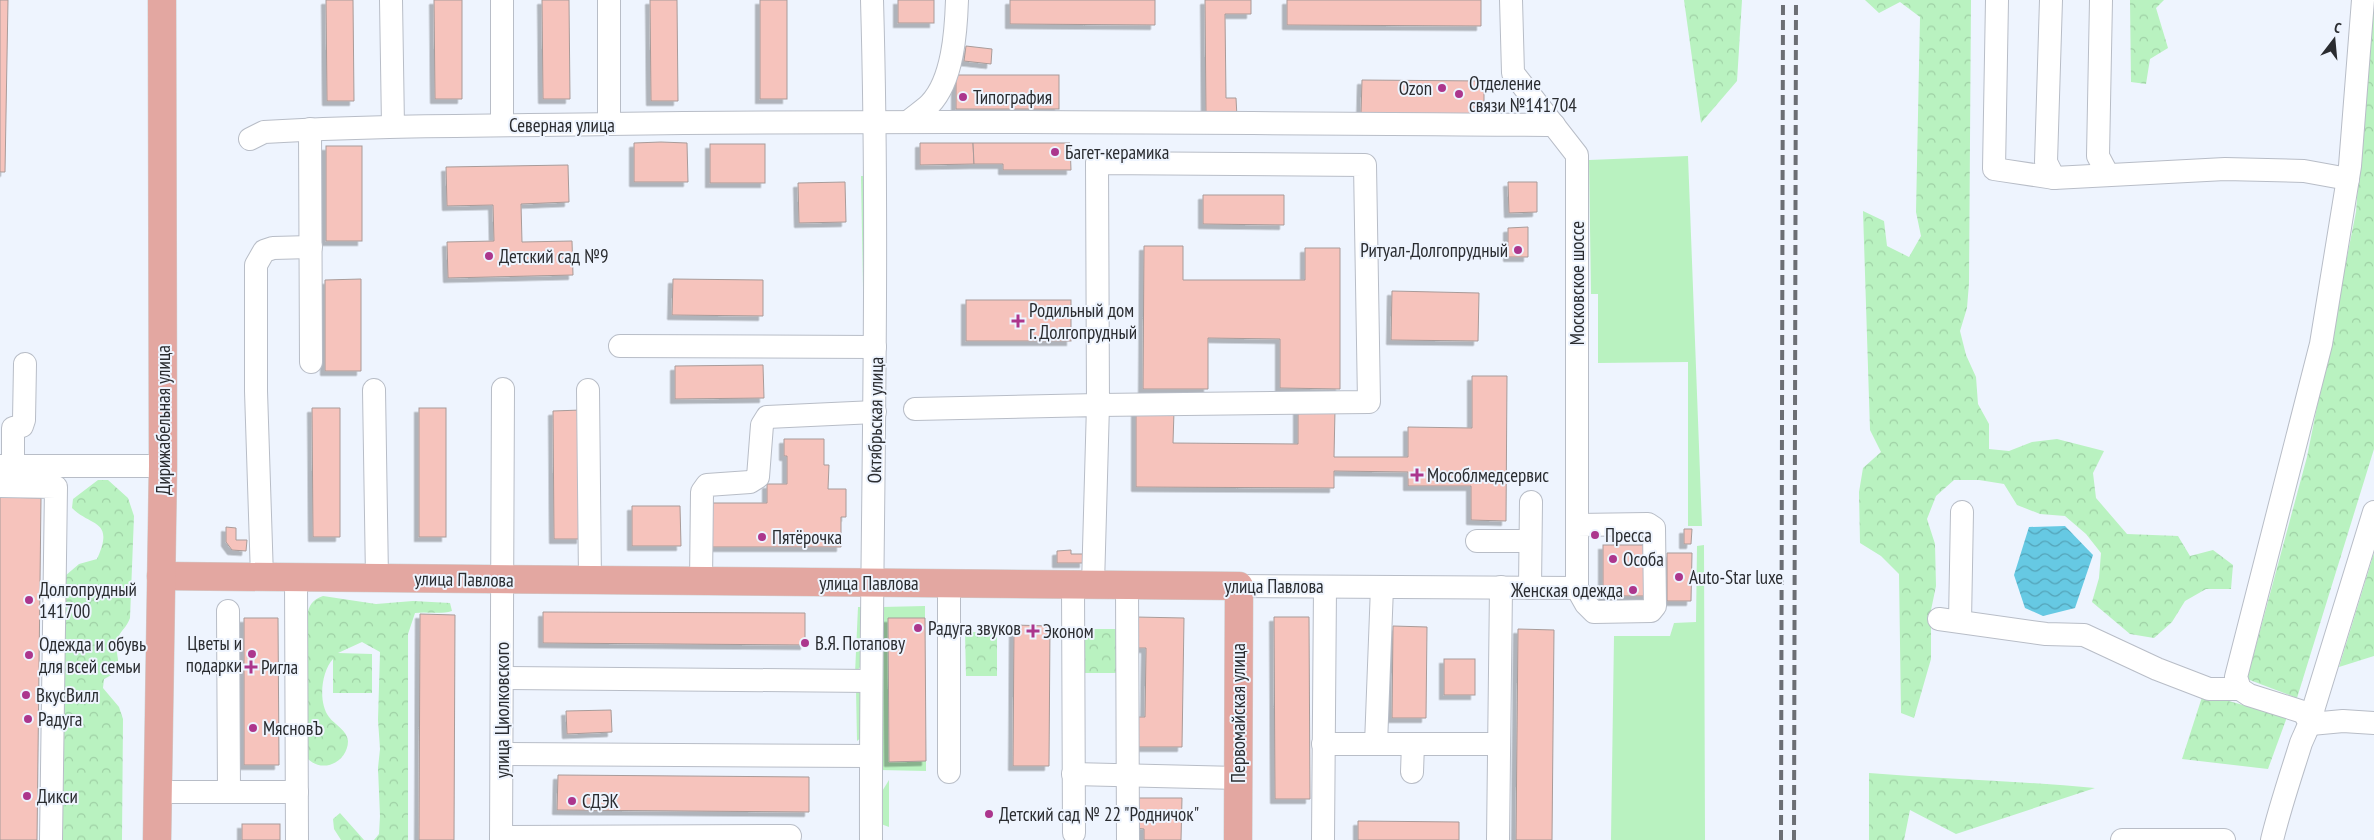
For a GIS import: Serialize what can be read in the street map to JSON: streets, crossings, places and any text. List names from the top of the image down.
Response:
{
  "streets": {
    "main road": ["Дирижабельная улица", "улица Павлова", "Первомайская улица"],
    "street": [
      "Северная улица",
      "Московское шоссе",
      "Октябрьская улица",
      "улица Циолковского"
    ]
  },
  "crossings": [
    ["Северная улица", "Московское шоссе"],
    ["Северная улица", "Октябрьская улица"],
    ["Московское шоссе", "улица Павлова"],
    ["Дирижабельная улица", "улица Павлова"],
    ["Октябрьская улица", "улица Павлова"],
    ["улица Павлова", "улица Циолковского"],
    ["улица Павлова", "Первомайская улица"]
  ],
  "places": {
    "other": [
      "Ozon",
      "Отделение связи №141704",
      "Типография",
      "Багет-керамика",
      "Ритуал-Долгопрудный",
      "Детский сад №9",
      "Пресса",
      "Пятёрочка",
      "Особа",
      "Auto-Star luxe",
      "Женская одежда",
      "Долгопрудный 141700",
      "Радуга звуков",
      "В.Я. Потапову",
      "Цветы и подарки",
      "Одежда и обувь для всей семьи",
      "ВкусВилл",
      "Радуга",
      "МясновЪ",
      "Дикси",
      "СДЭК",
      "Детский сад № 22 \"Родничок\""
    ],
    "health": [
      "Родильный дом г. Долгопрудный",
      "Мособлмедсервис",
      "Эконом",
      "Ригла"
    ]
  },
  "north": "top"
}
